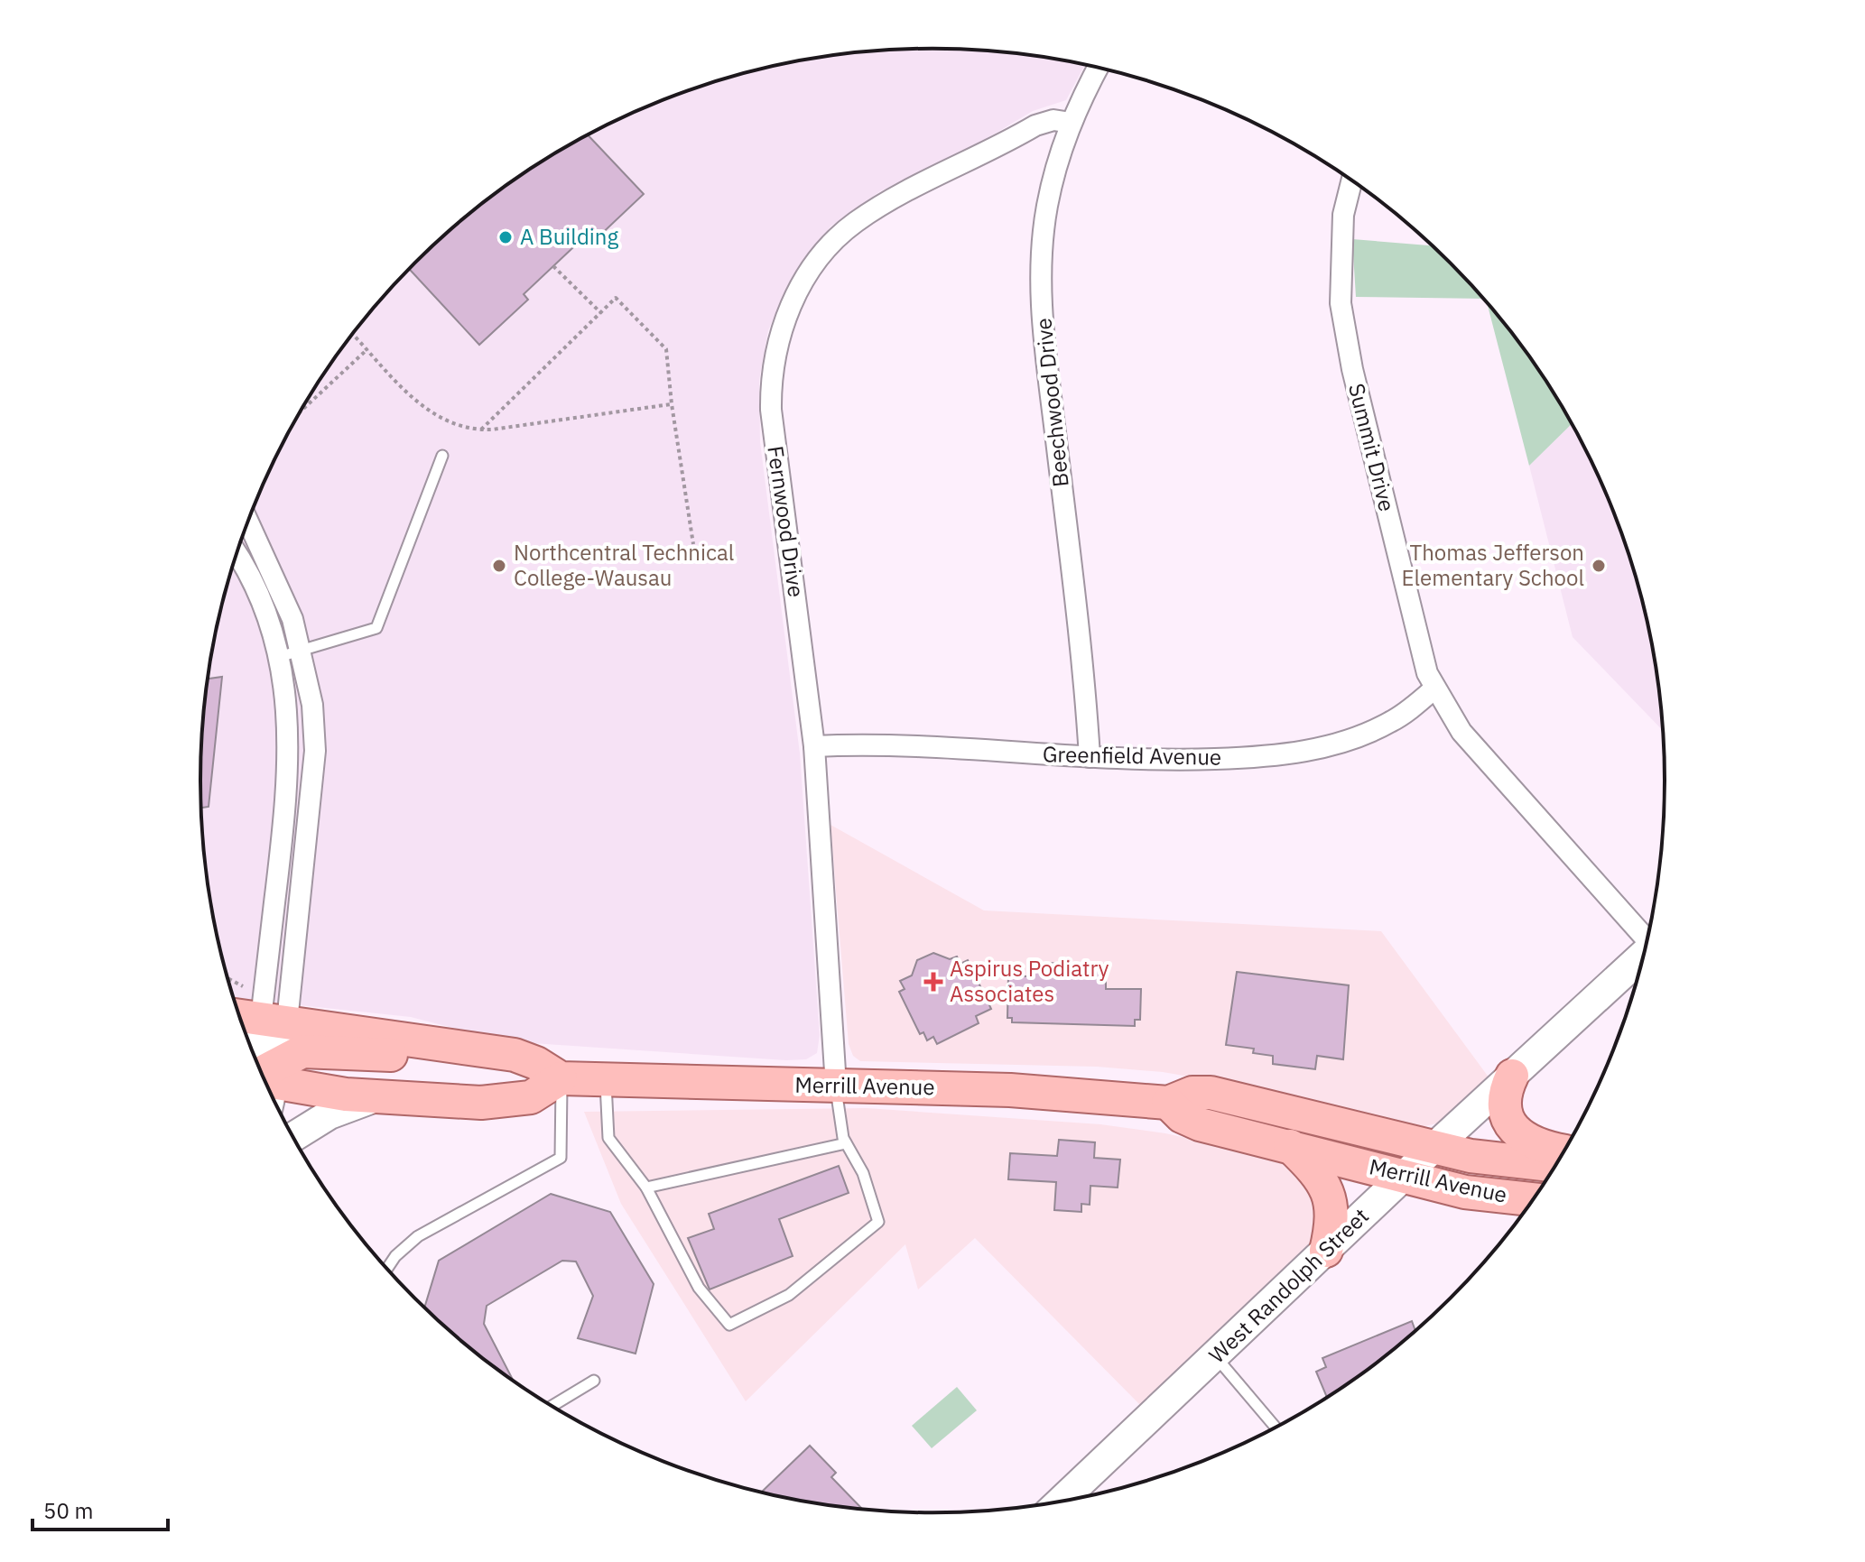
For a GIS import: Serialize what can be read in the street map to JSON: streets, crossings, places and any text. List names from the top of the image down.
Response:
{
  "streets": {
    "main road": ["Merrill Avenue"],
    "street": [
      "Beechwood Drive",
      "Summit Drive",
      "Fernwood Drive",
      "Greenfield Avenue",
      "West Randolph Street"
    ]
  },
  "crossings": [
    ["Beechwood Drive", "Fernwood Drive"],
    ["Beechwood Drive", "Greenfield Avenue"],
    ["Summit Drive", "Greenfield Avenue"],
    ["Fernwood Drive", "Greenfield Avenue"],
    ["Fernwood Drive", "Merrill Avenue"],
    ["Merrill Avenue", "West Randolph Street"]
  ],
  "places": {
    "other": ["A Building", "Northcentral Technical College-Wausau", "Thomas Jefferson Elementary School"],
    "health": ["Aspirus Podiatry Associates"]
  },
  "scale_bar": "50 m"
}
